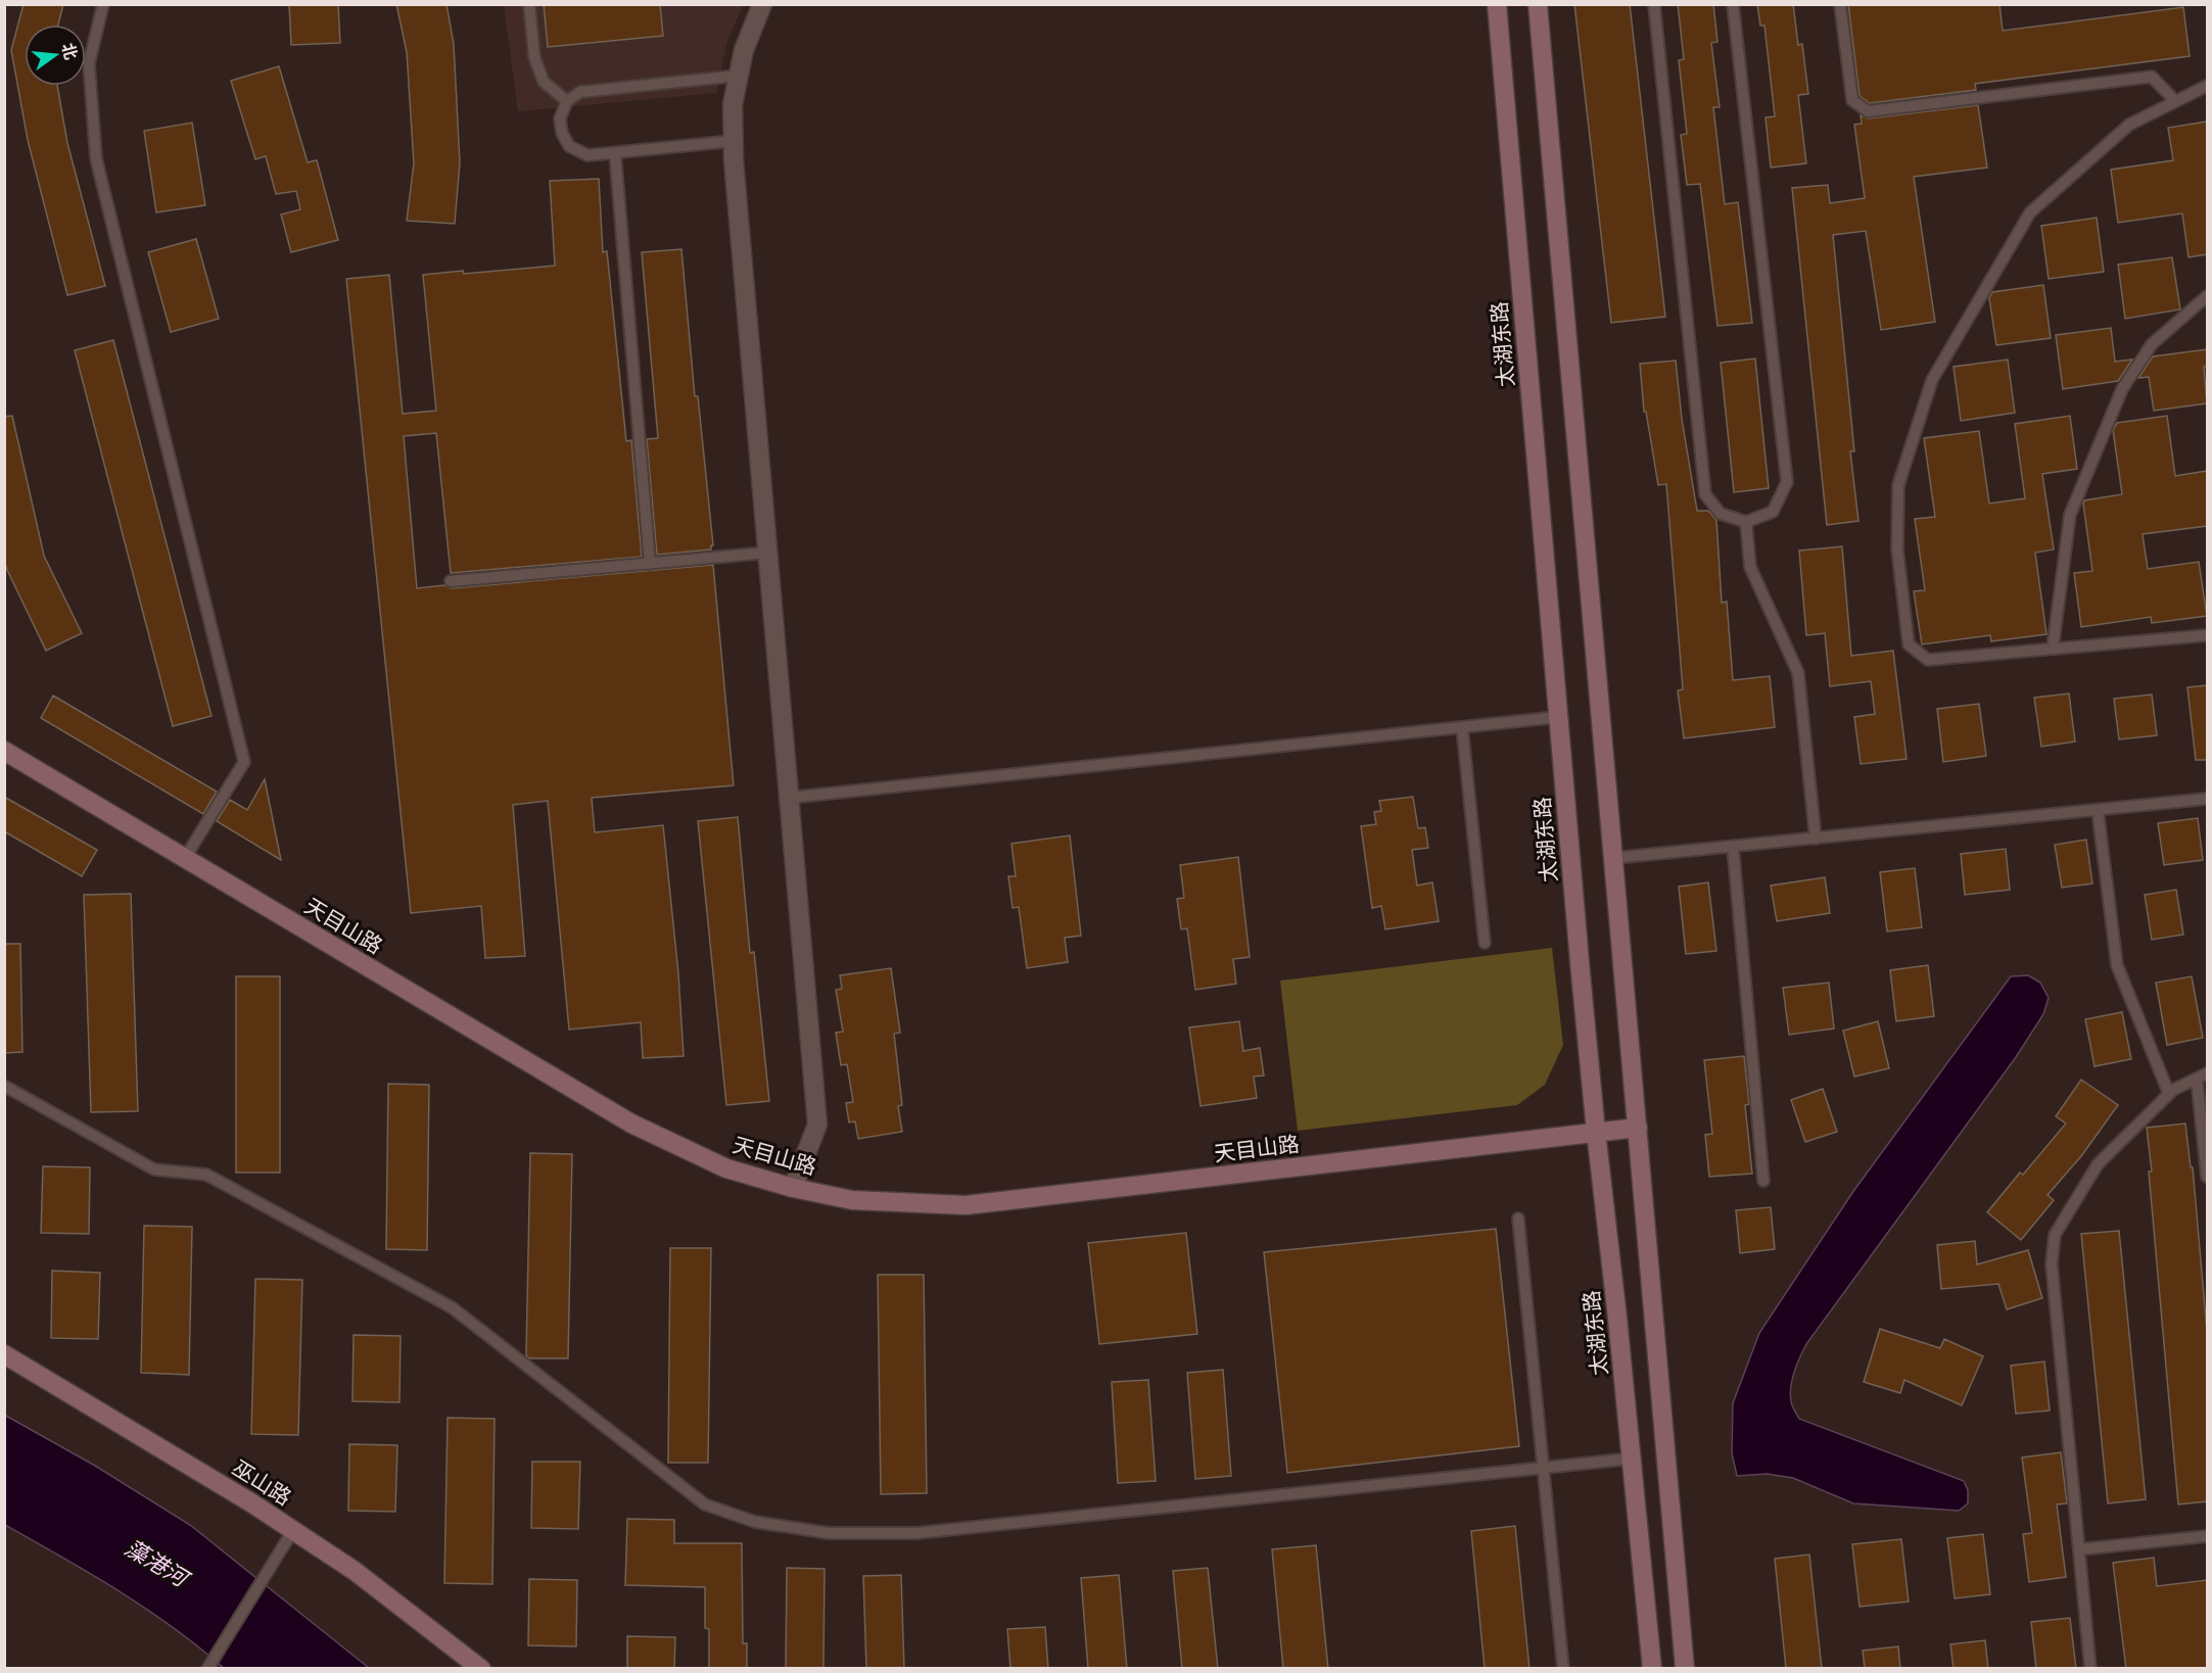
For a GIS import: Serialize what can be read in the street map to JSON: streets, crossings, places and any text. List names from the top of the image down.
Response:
{
  "streets": {
    "main road": ["太湖东路", "天目山路", "巫山路"]
  },
  "crossings": [
    ["太湖东路", "天目山路"]
  ],
  "water": ["藻港河"],
  "north": "right"
}
